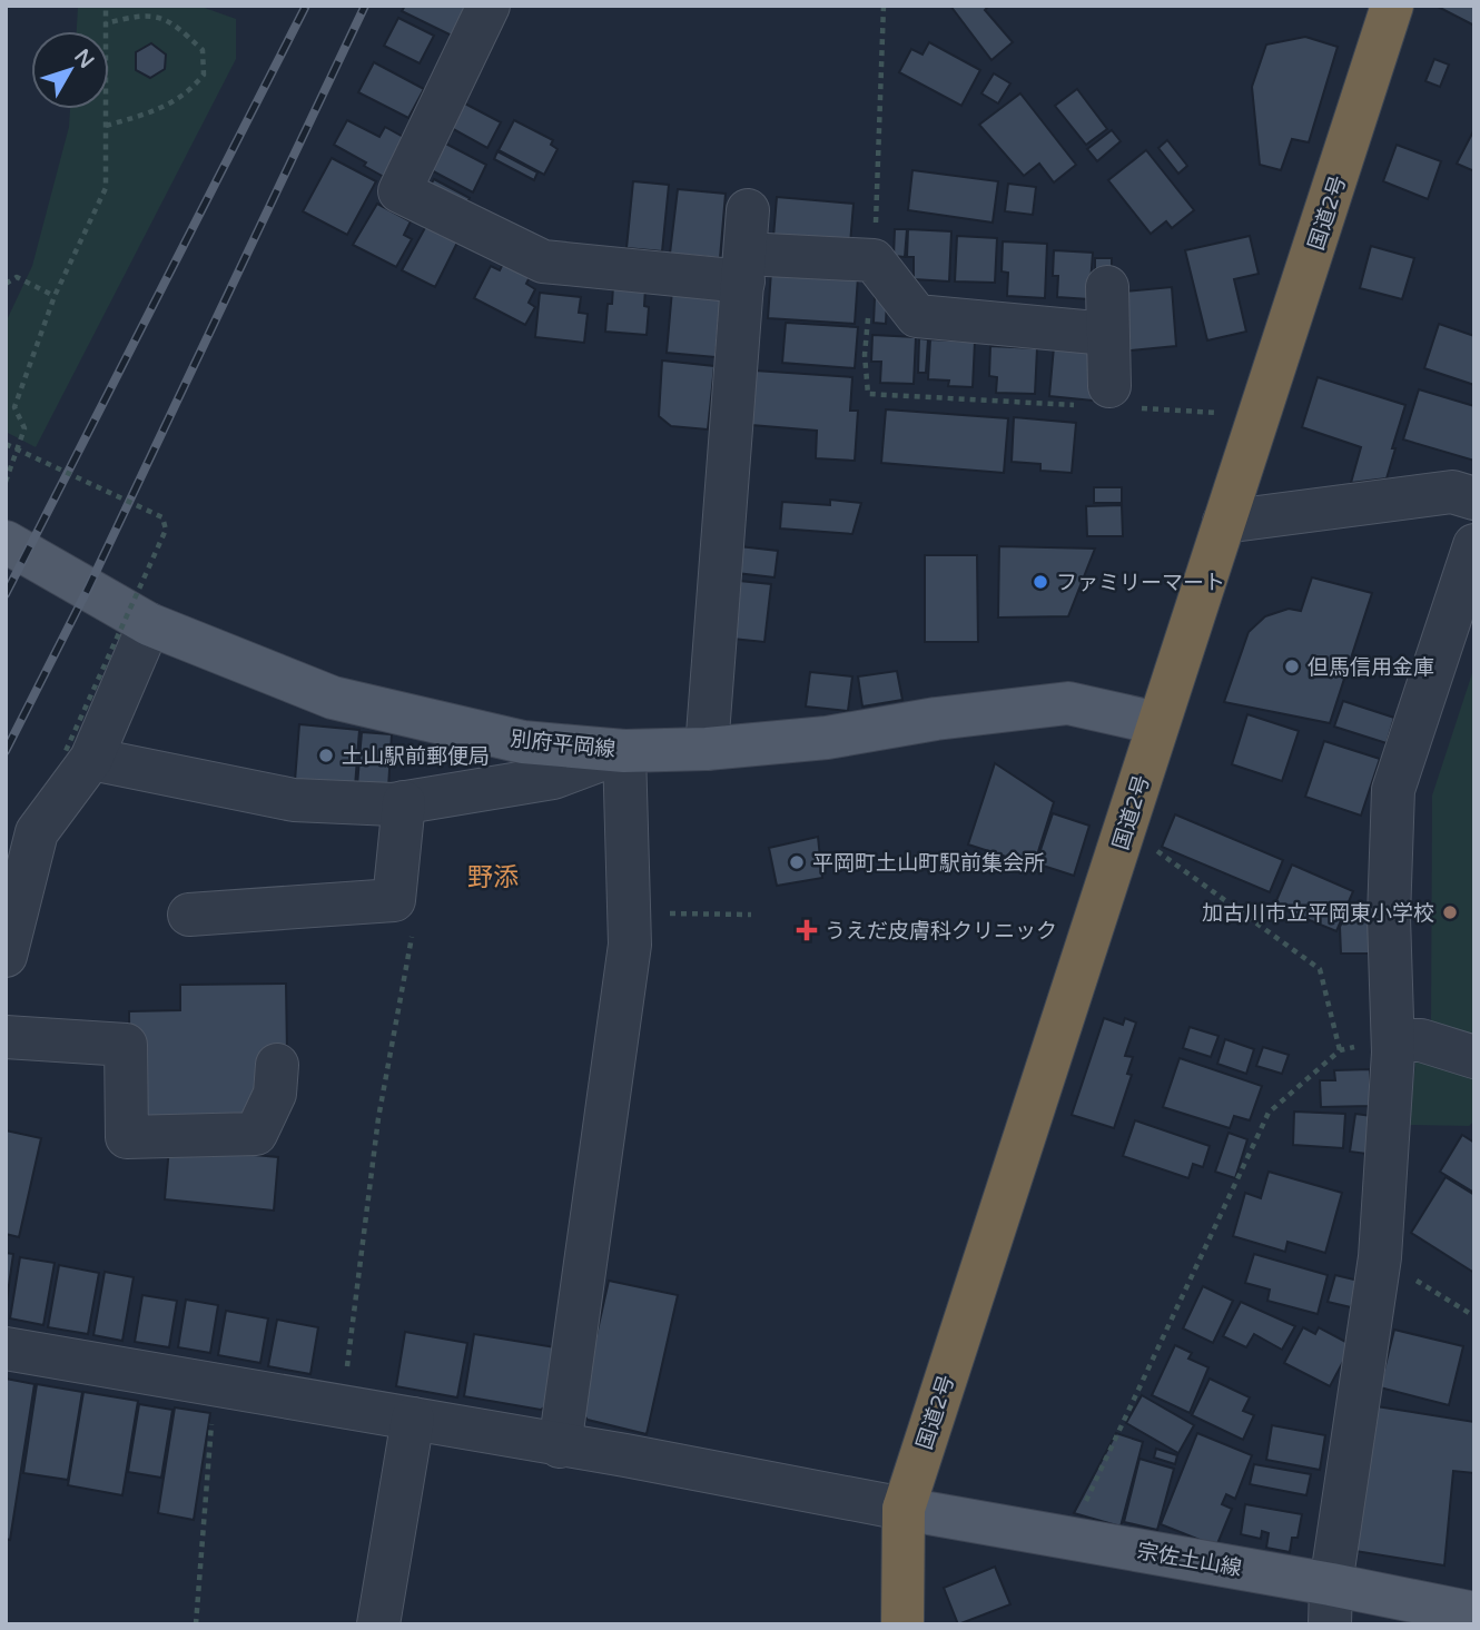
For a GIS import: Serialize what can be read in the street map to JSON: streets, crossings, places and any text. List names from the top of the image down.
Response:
{
  "streets": {
    "highway": ["国道2号"],
    "main road": ["別府平岡線", "宗佐土山線"]
  },
  "crossings": [
    ["国道2号", "別府平岡線"],
    ["国道2号", "宗佐土山線"]
  ],
  "districts": ["野添"],
  "places": {
    "other": [
      "ファミリーマート",
      "但馬信用金庫",
      "土山駅前郵便局",
      "平岡町土山町駅前集会所",
      "加古川市立平岡東小学校"
    ],
    "health": ["うえだ皮膚科クリニック"]
  },
  "north": "top right"
}
